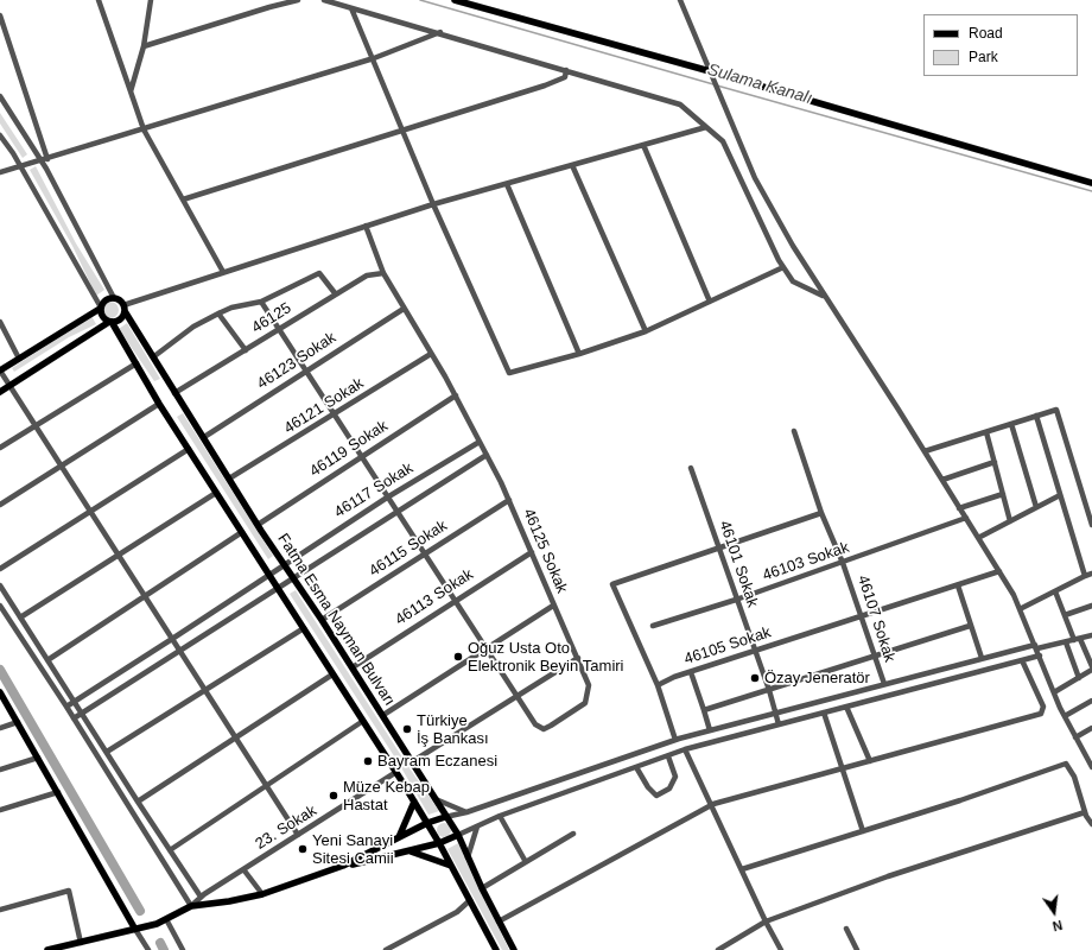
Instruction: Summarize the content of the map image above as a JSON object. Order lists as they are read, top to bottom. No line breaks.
{"streets":{"main road":["Fatma Esma Nayman Bulvarı"],"street":["46125","46123 Sokak","46121 Sokak","46119 Sokak","46117 Sokak","46115 Sokak","46125 Sokak","46103 Sokak","46101 Sokak","46113 Sokak","46107 Sokak","46105 Sokak","23. Sokak"]},"crossings":[["46125","Fatma Esma Nayman Bulvarı"],["46123 Sokak","Fatma Esma Nayman Bulvarı"],["46121 Sokak","Fatma Esma Nayman Bulvarı"],["46119 Sokak","Fatma Esma Nayman Bulvarı"],["46117 Sokak","46125 Sokak"],["46117 Sokak","Fatma Esma Nayman Bulvarı"],["46115 Sokak","46125 Sokak"],["46115 Sokak","Fatma Esma Nayman Bulvarı"],["46125 Sokak","46113 Sokak"],["46103 Sokak","46101 Sokak"],["46103 Sokak","46107 Sokak"],["46101 Sokak","46105 Sokak"],["46113 Sokak","Fatma Esma Nayman Bulvarı"],["46107 Sokak","46105 Sokak"],["Fatma Esma Nayman Bulvarı","23. Sokak"]],"water":["Sulama Kanalı"],"places":["Oğuz Usta Oto Elektronik Beyin Tamiri","Özay Jeneratör","Türkiye İş Bankası","Bayram Eczanesi","Müze Kebap Hastat","Yeni Sanayi Sitesi Camii"],"legend":["Road","Park"],"north":"bottom"}
